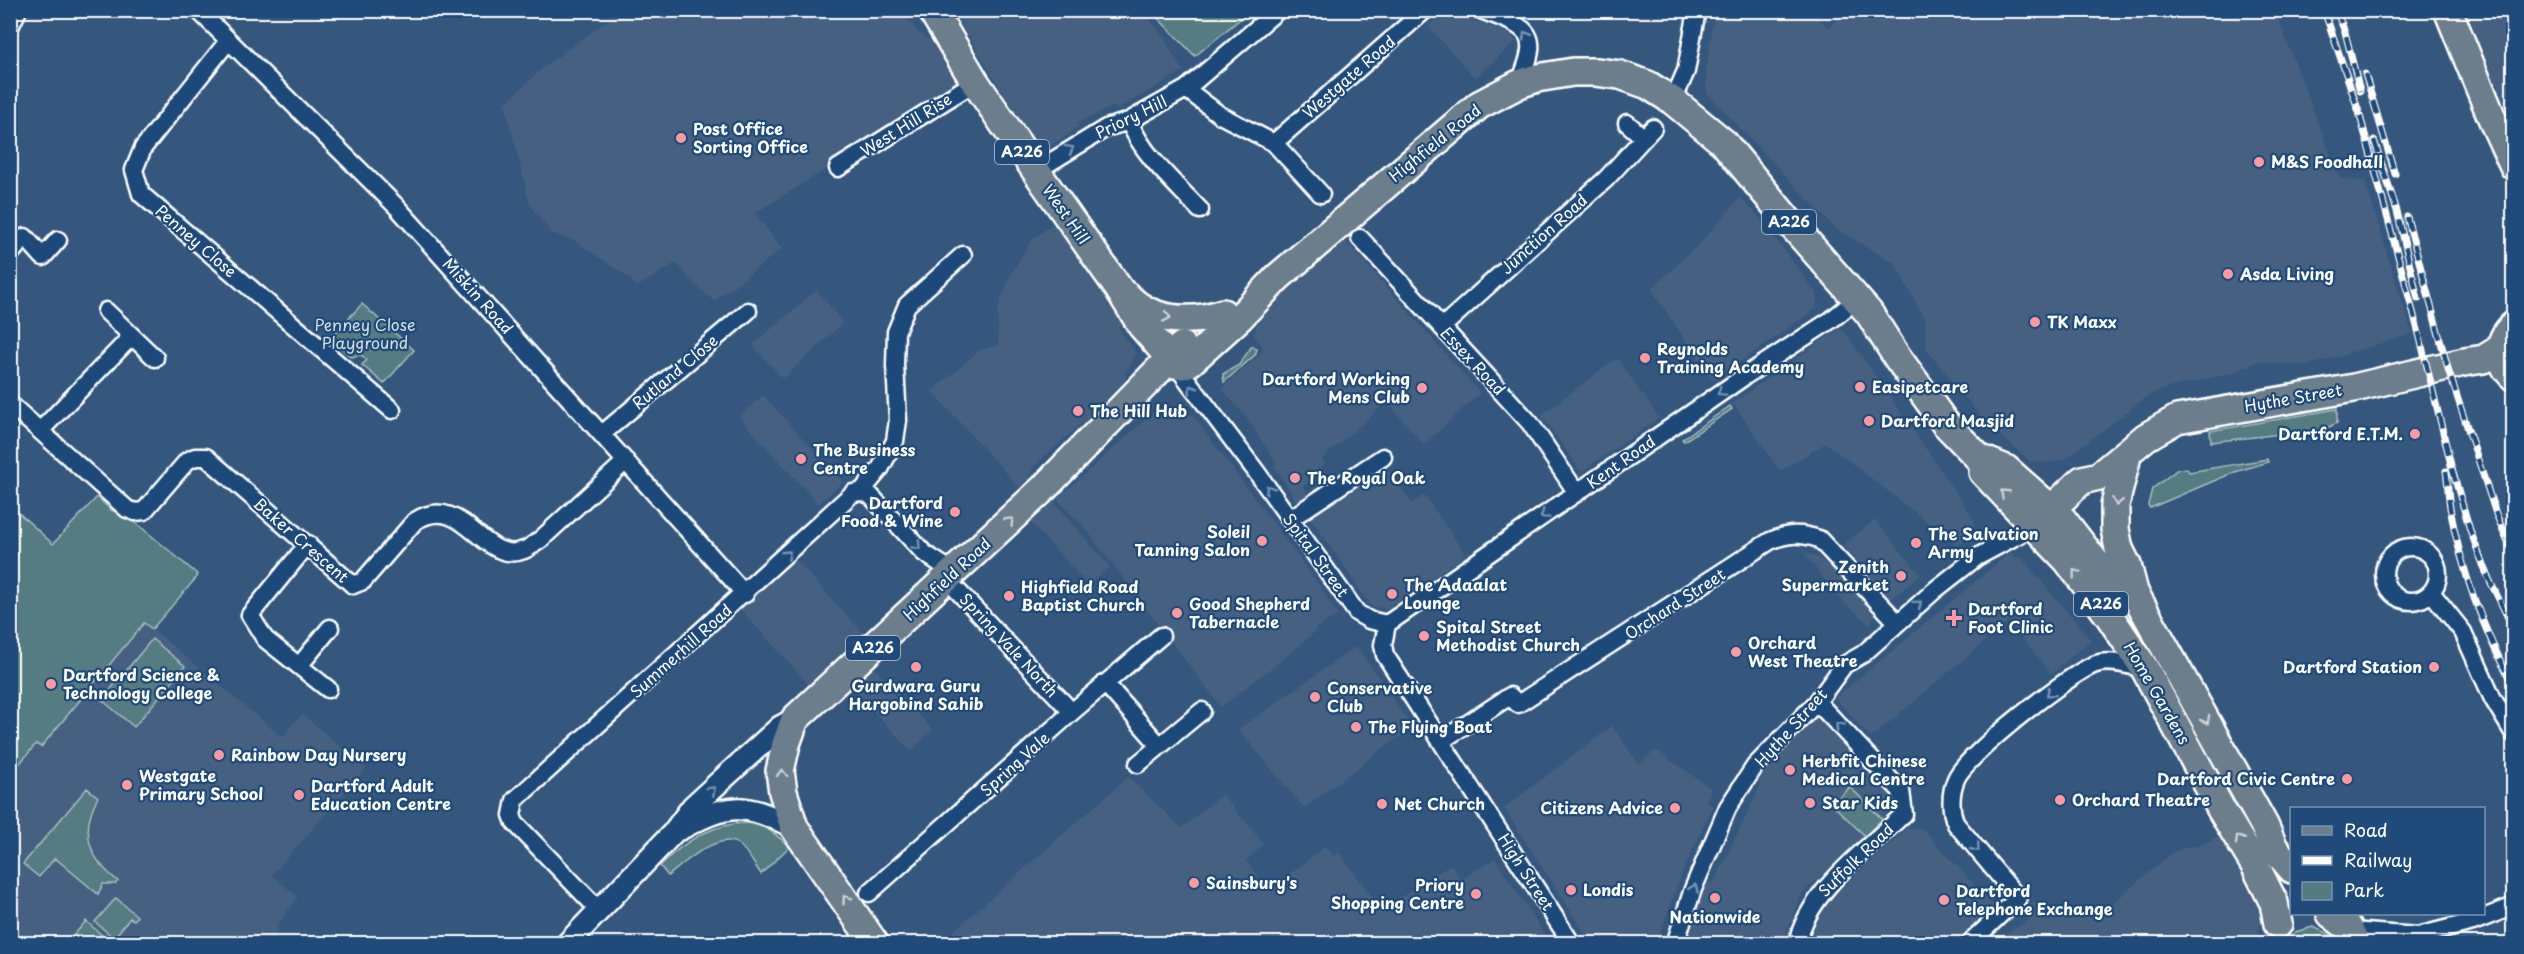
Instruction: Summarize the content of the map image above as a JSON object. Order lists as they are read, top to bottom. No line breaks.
{"streets":{"main road":["Highfield Road","A226","West Hill","Hythe Street","Home Gardens"],"street":["Westgate Road","Priory Hill","West Hill Rise","Junction Road","Penney Close","Miskin Road","Essex Road","Rutland Close","Kent Road","Baker Crescent","Spital Street","Orchard Street","Spring Vale North","Summerhill Road","Spring Vale","Suffolk Road","High Street"]},"crossings":[["Priory Hill","West Hill"],["West Hill Rise","West Hill"],["Highfield Road","A226"],["Highfield Road","West Hill"],["Highfield Road","Spital Street"],["Highfield Road","Spring Vale North"],["Highfield Road","Summerhill Road"],["A226","West Hill"],["A226","Hythe Street"],["A226","Kent Road"],["A226","Spital Street"],["A226","Home Gardens"],["Junction Road","Essex Road"],["Penney Close","Miskin Road"],["Miskin Road","Rutland Close"],["Miskin Road","Baker Crescent"],["Miskin Road","Summerhill Road"],["Essex Road","Kent Road"],["Hythe Street","Orchard Street"],["Hythe Street","Home Gardens"],["Hythe Street","Suffolk Road"],["Kent Road","Spital Street"],["Orchard Street","High Street"],["Spring Vale North","Spring Vale"]],"one_way":["Priory Hill","Hythe Street","Kent Road","Spital Street"],"parks":["Penney Close Playground"],"places":{"other":["Post Office Sorting Office","M&S Foodhall","Asda Living","TK Maxx","Reynolds Training Academy","Easipetcare","Dartford Working Mens Club","The Hill Hub","Dartford Masjid","Dartford E.T.M.","The Business Centre","The Royal Oak","Dartford Food & Wine","Soleil Tanning Salon","The Salvation Army","Zenith Supermarket","The Adaalat Lounge","Highfield Road Baptist Church","Good Shepherd Tabernacle","Spital Street Methodist Church","Orchard West Theatre","Gurdwara Guru Hargobind Sahib","Dartford Station","Dartford Science & Technology College","Conservative Club","The Flying Boat","Rainbow Day Nursery","Herbfit Chinese Medical Centre","Dartford Civic Centre","Westgate Primary School","Dartford Adult Education Centre","Orchard Theatre","Star Kids","Net Church","Citizens Advice","Sainsbury's","Londis","Priory Shopping Centre","Nationwide","Dartford Telephone Exchange"],"health":["Dartford Foot Clinic"]},"legend":["Road","Railway","Park"]}
